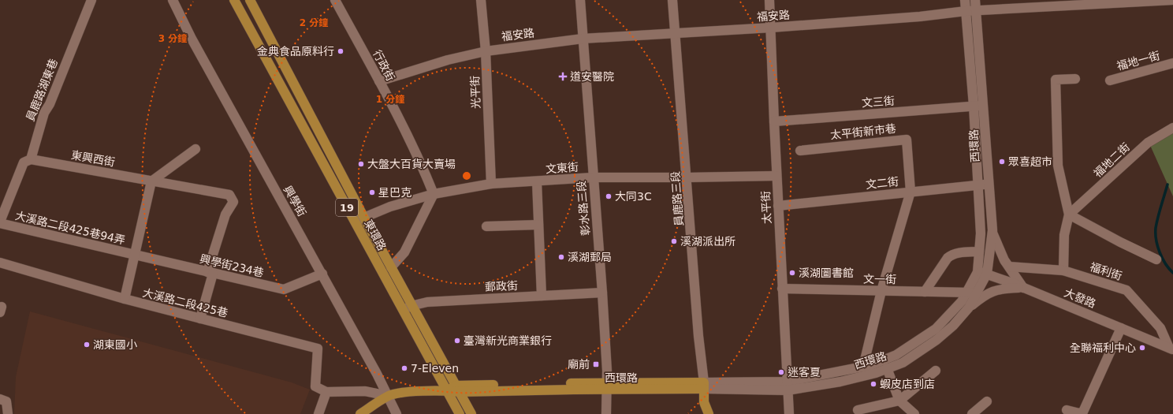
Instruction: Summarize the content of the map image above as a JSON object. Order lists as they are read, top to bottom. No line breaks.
{"streets":{"main road":["西環路","員鹿路三段","19","東環路"],"street":["福安路","福地一街","行政街","員鹿路湖東巷","光平街","文三街","太平街新市巷","東興西街","福地二街","文東街","文二街","興學街","太平街","彰水路三段","大溪路二段425巷94弄","興學街234巷","福利街","文一街","郵政街","大發路","大溪路二段425巷"]},"crossings":[["福安路","行政街"],["福安路","光平街"],["福安路","西環路"],["福安路","員鹿路三段"],["福安路","太平街"],["福安路","彰水路三段"],["行政街","文東街"],["員鹿路湖東巷","東興西街"],["員鹿路湖東巷","大溪路二段425巷94弄"],["光平街","文東街"],["文三街","西環路"],["文三街","太平街"],["太平街新市巷","西環路"],["太平街新市巷","文二街"],["太平街新市巷","文一街"],["西環路","文二街"],["西環路","員鹿路三段"],["西環路","興學街"],["西環路","太平街"],["西環路","彰水路三段"],["西環路","東環路"],["西環路","文一街"],["西環路","大發路"],["東興西街","興學街234巷"],["文東街","員鹿路三段"],["文東街","太平街"],["文東街","彰水路三段"],["文東街","東環路"],["文二街","太平街"],["興學街","興學街234巷"],["太平街","文一街"],["彰水路三段","郵政街"],["大溪路二段425巷94弄","興學街234巷"],["東環路","郵政街"],["福利街","大發路"]],"places":{"other":["金典食品原料行","眾喜超市","大盤大百貨大賣場","星巴克","大同3C","溪湖派出所","溪湖郵局","溪湖圖書館","臺灣新光商業銀行","湖東國小","全聯福利中心","7-Eleven","迷客夏","蝦皮店到店"],"health":["道安醫院"],"transit":["廟前"]},"rings":["2 分鐘","3 分鐘","1 分鐘"]}
